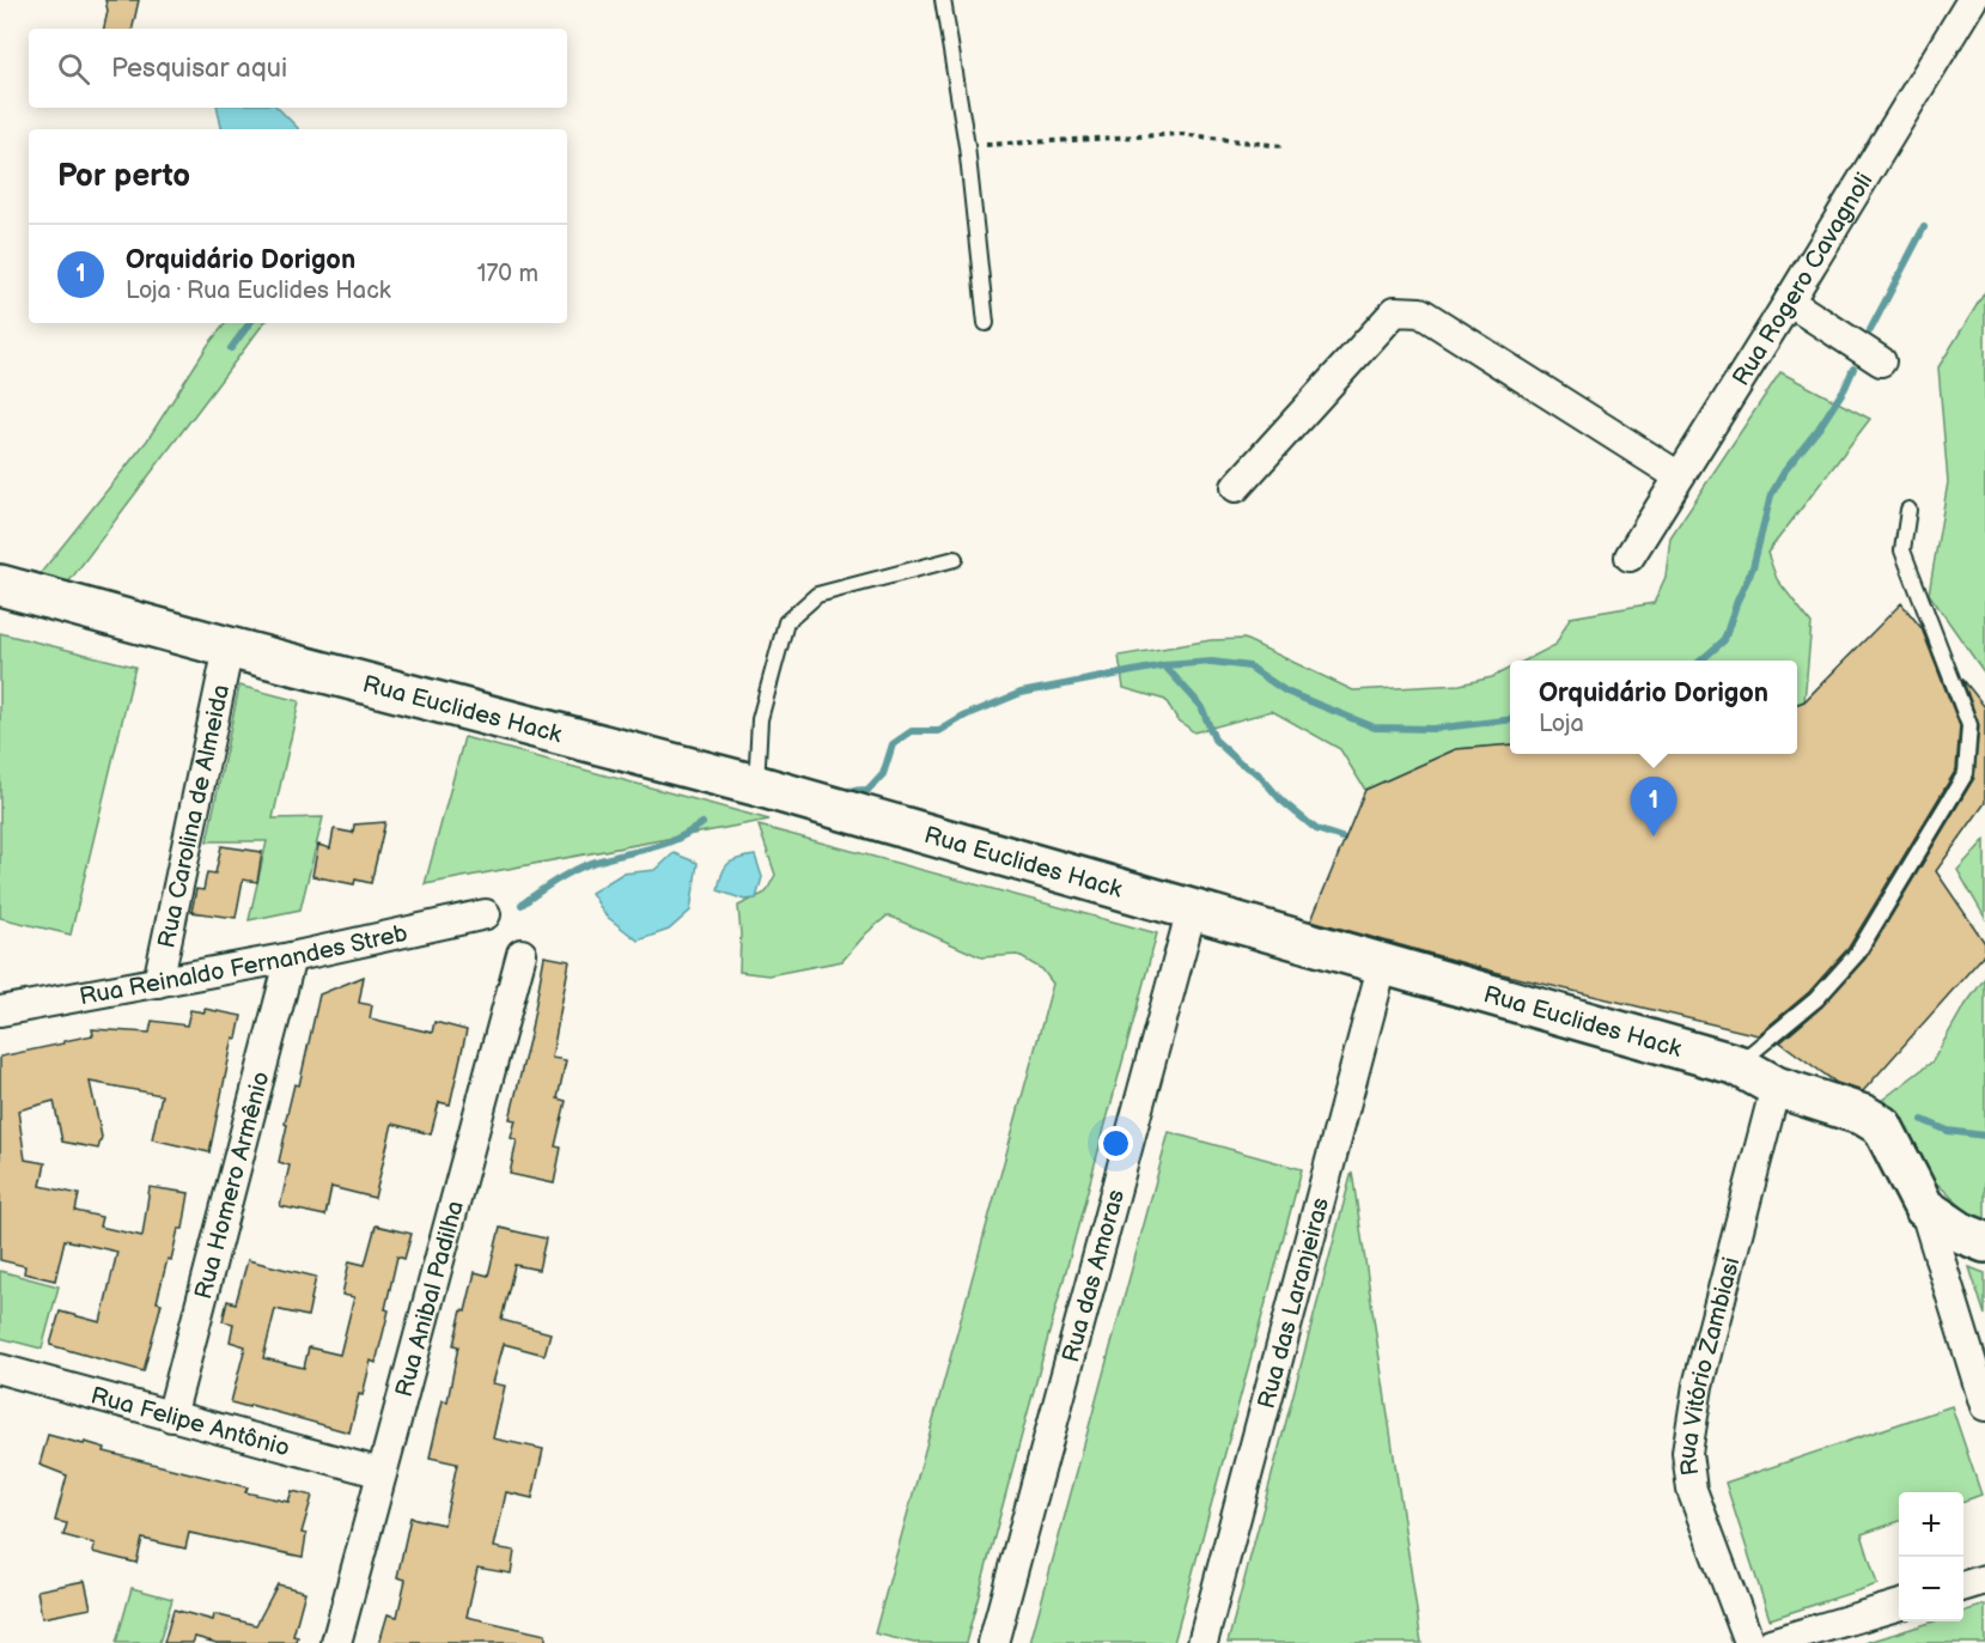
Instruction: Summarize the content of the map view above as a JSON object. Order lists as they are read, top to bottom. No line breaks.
{"streets":{"street":["Rua Rogero Cavagnoli","Rua Euclides Hack","Rua Carolina de Almeida","Rua Reinaldo Fernandes Streb","Rua Homero Armênio","Rua das Amoras","Rua Anibal Padilha","Rua das Laranjeiras","Rua Vitório Zambiasi","Rua Felipe Antônio"]},"crossings":[["Rua Euclides Hack","Rua Carolina de Almeida"],["Rua Euclides Hack","Rua das Amoras"],["Rua Euclides Hack","Rua das Laranjeiras"],["Rua Euclides Hack","Rua Vitório Zambiasi"],["Rua Carolina de Almeida","Rua Reinaldo Fernandes Streb"],["Rua Reinaldo Fernandes Streb","Rua Homero Armênio"],["Rua Homero Armênio","Rua Felipe Antônio"],["Rua Anibal Padilha","Rua Felipe Antônio"]],"page":{"search":"Pesquisar aqui","heading":"Por perto","list":[{"mark":"1","name":"Orquidário Dorigon","note":"Loja · Rua Euclides Hack","value":"170 m"}],"popup":["Orquidário Dorigon","Loja"],"pins":"1","map_buttons":["+","−"]}}
